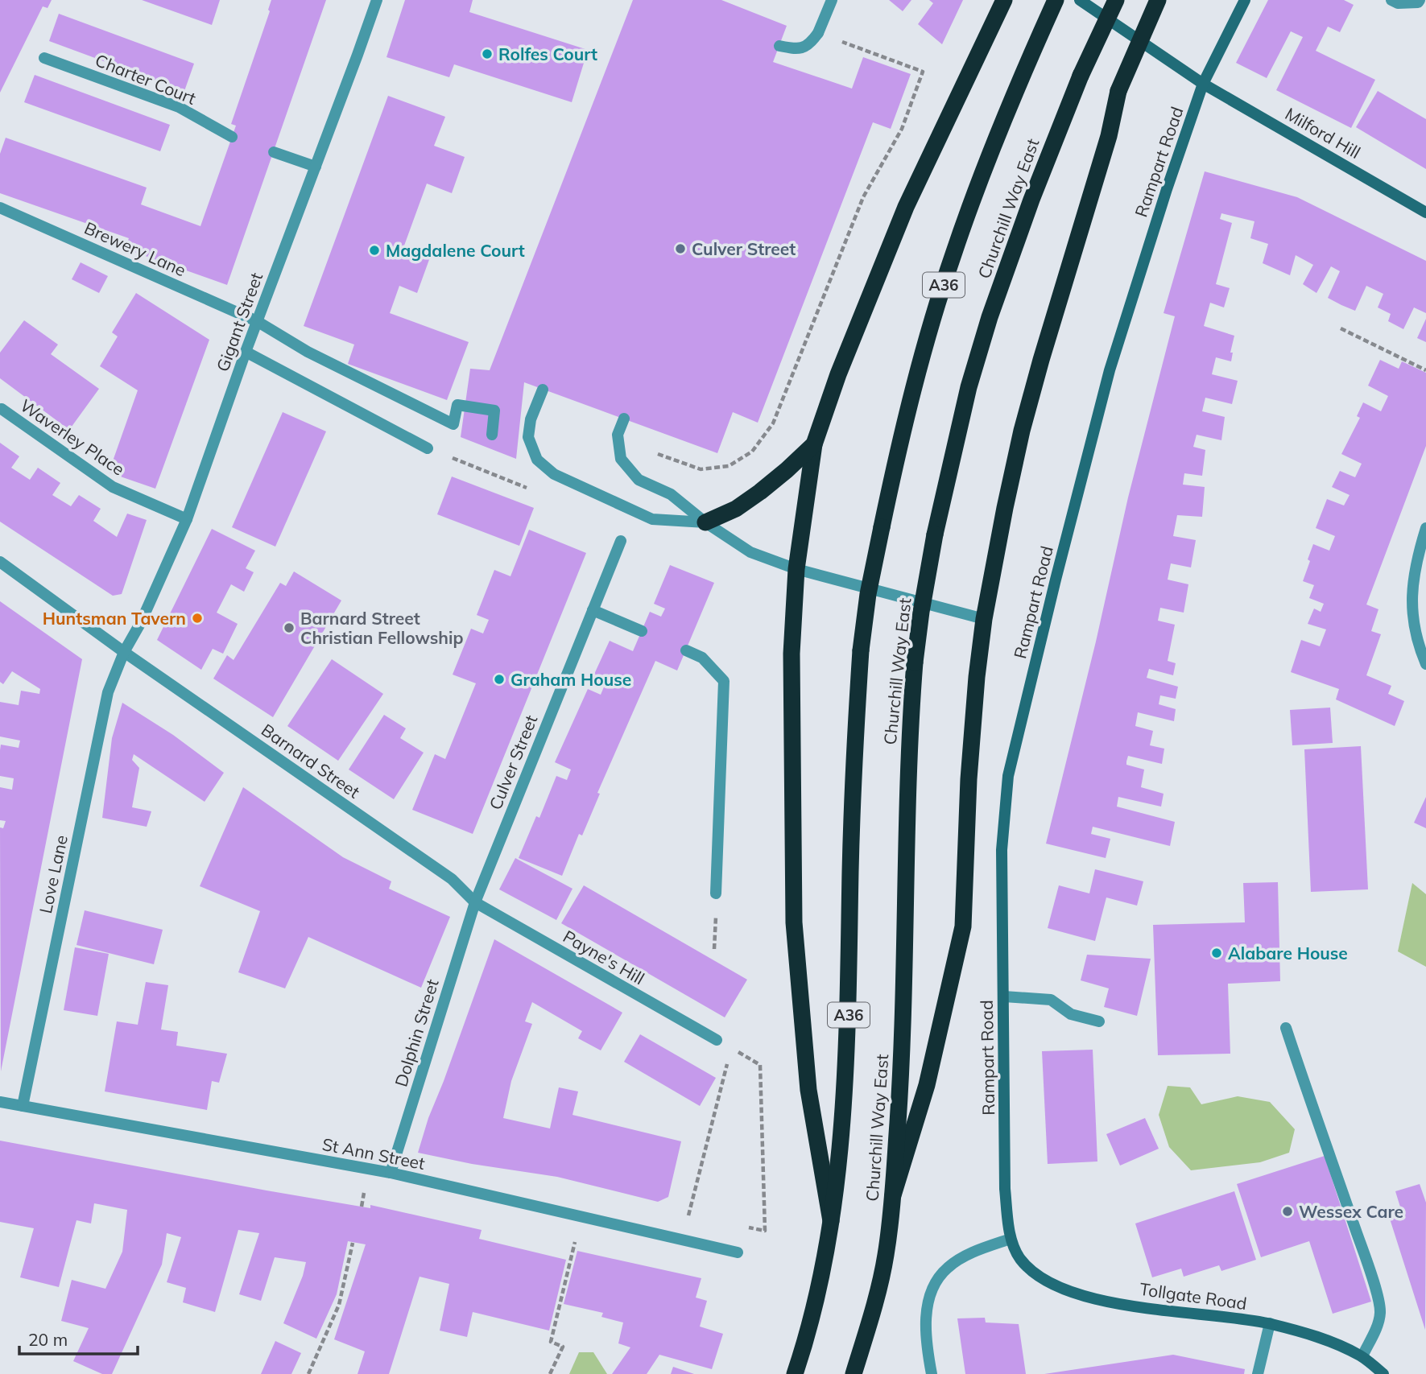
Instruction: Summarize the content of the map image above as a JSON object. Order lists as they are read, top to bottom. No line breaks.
{"streets":{"highway":["Churchill Way East","A36"],"street":["Charter Court","Milford Hill","Rampart Road","Brewery Lane","Gigant Street","Waverley Place","Barnard Street","Culver Street","Love Lane","Payne's Hill","Dolphin Street","St Ann Street","Tollgate Road"]},"crossings":[["Milford Hill","Rampart Road"],["Rampart Road","Tollgate Road"],["Brewery Lane","Gigant Street"],["Gigant Street","Waverley Place"],["Gigant Street","Barnard Street"],["Gigant Street","Love Lane"],["Barnard Street","Culver Street"],["Barnard Street","Love Lane"],["Barnard Street","Payne's Hill"],["Barnard Street","Dolphin Street"],["Culver Street","Payne's Hill"],["Culver Street","Dolphin Street"],["Love Lane","St Ann Street"],["Payne's Hill","Dolphin Street"],["Dolphin Street","St Ann Street"]],"places":["Rolfes Court","Culver Street","Magdalene Court","Huntsman Tavern","Barnard Street Christian Fellowship","Graham House","Alabare House","Wessex Care"],"scale_bar":"20 m"}
